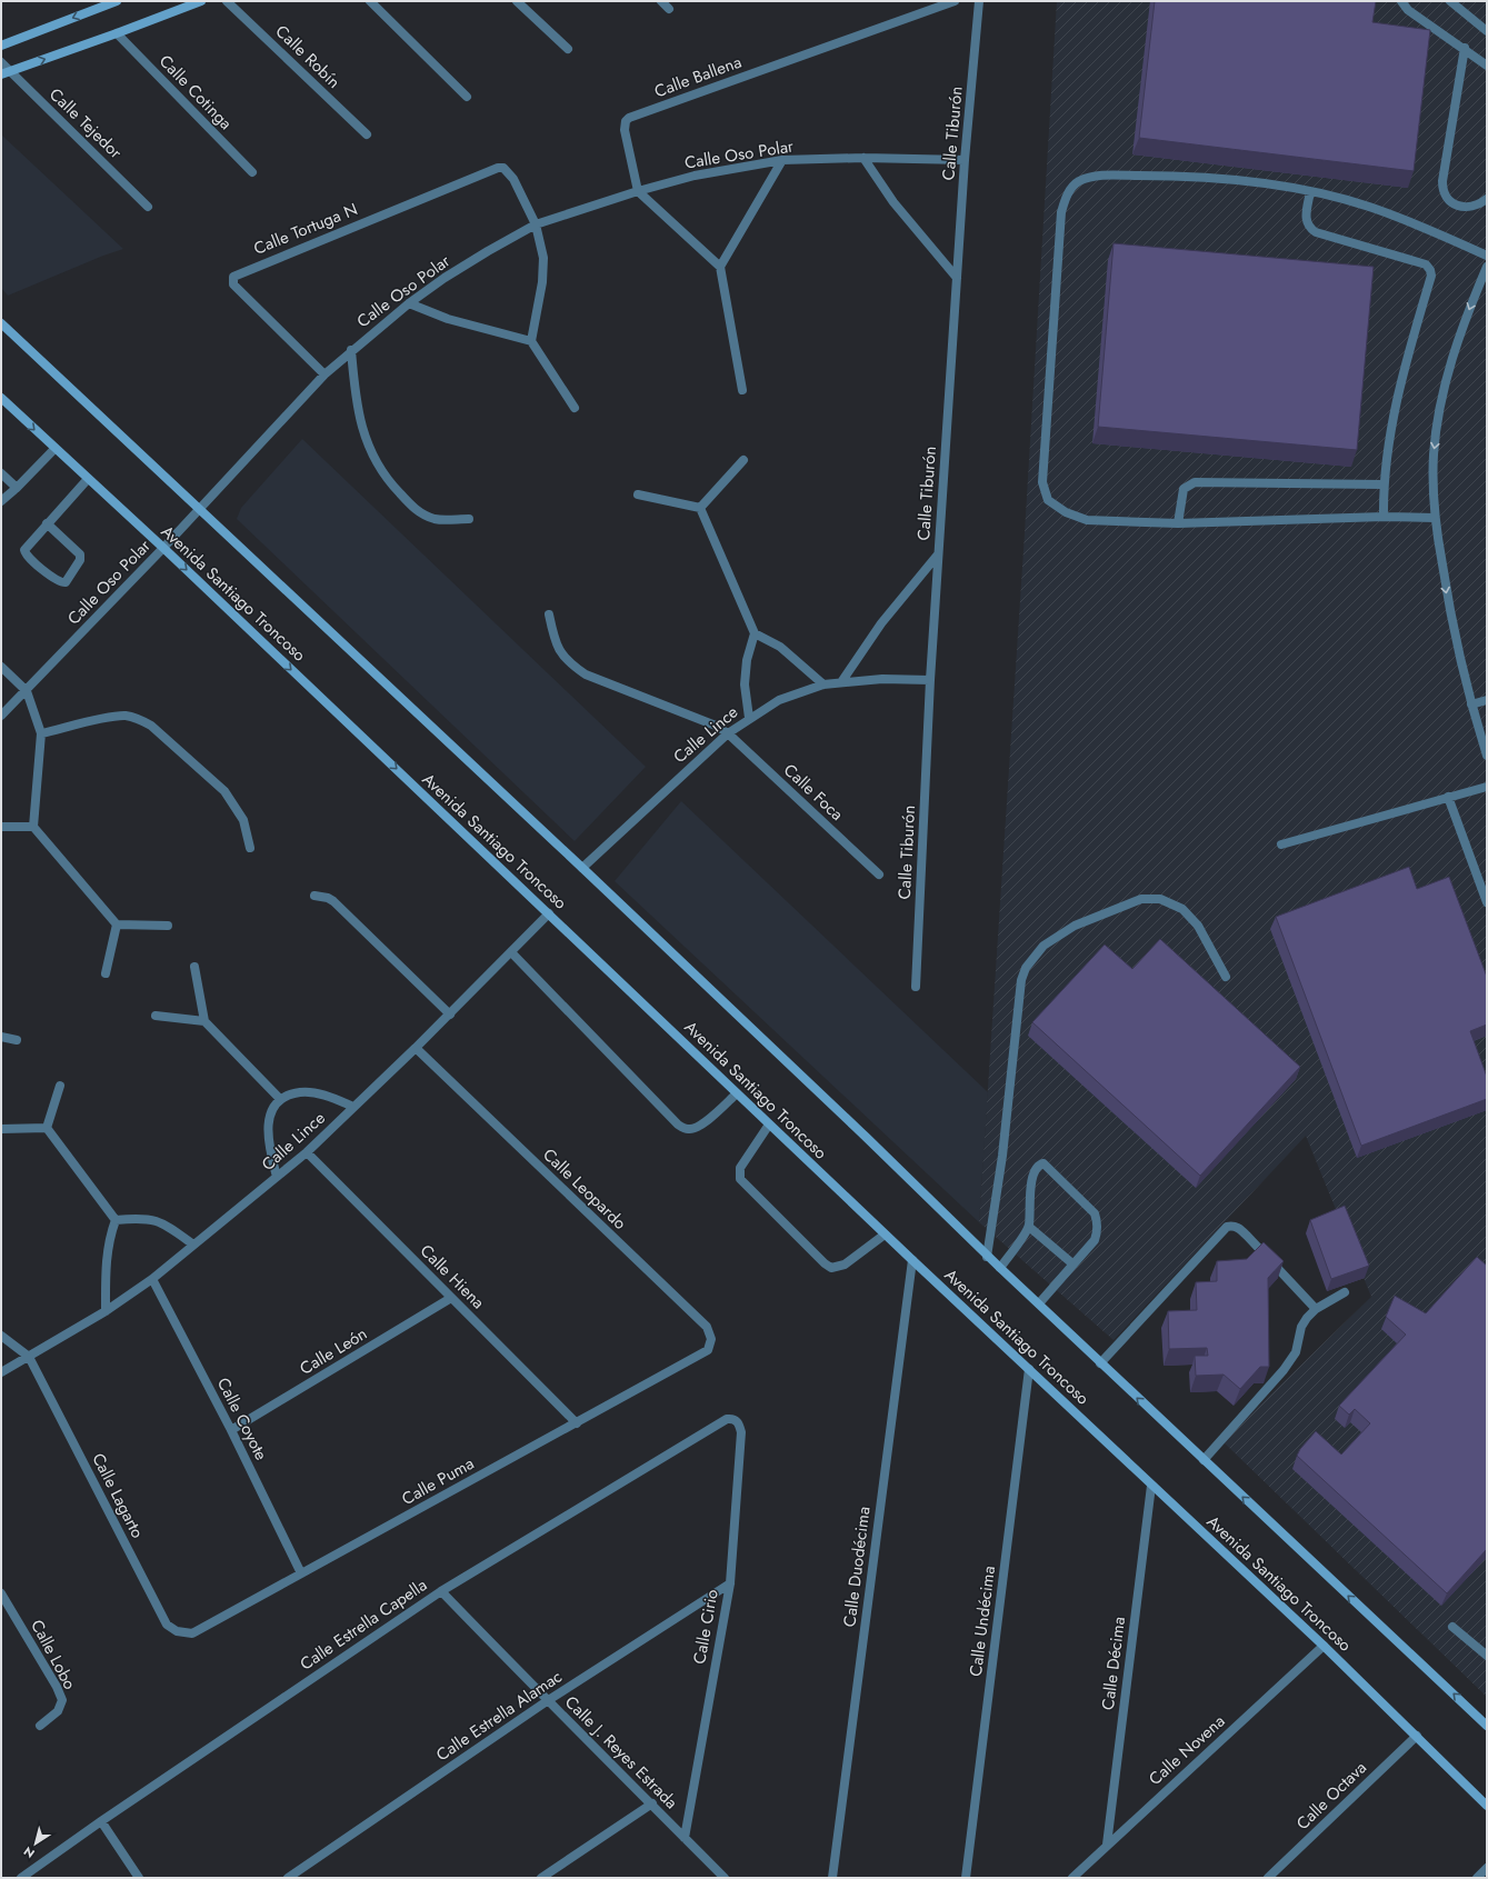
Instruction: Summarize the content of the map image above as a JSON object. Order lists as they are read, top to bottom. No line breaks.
{"streets":{"main road":["Avenida Santiago Troncoso"],"street":["Calle Robín","Calle Ballena","Calle Cotinga","Calle Tejedor","Calle Tiburón","Calle Oso Polar","Calle Tortuga N","Calle Lince","Calle Foca","Calle Leopardo","Calle Hiena","Calle León","Calle Coyote","Calle Puma","Calle Lagarto","Calle Duodécima","Calle Undécima","Calle Estrella Capella","Calle Cirio","Calle Lobo","Calle Décima","Calle Estrella Alamac","Calle Novena","Calle J. Reyes Estrada","Calle Octava"]},"crossings":[["Calle Ballena","Calle Oso Polar"],["Calle Tiburón","Calle Oso Polar"],["Calle Tiburón","Calle Lince"],["Calle Oso Polar","Calle Tortuga N"],["Calle Oso Polar","Avenida Santiago Troncoso"],["Avenida Santiago Troncoso","Calle Lince"],["Avenida Santiago Troncoso","Calle Duodécima"],["Avenida Santiago Troncoso","Calle Undécima"],["Avenida Santiago Troncoso","Calle Décima"],["Avenida Santiago Troncoso","Calle Novena"],["Avenida Santiago Troncoso","Calle Octava"],["Calle Lince","Calle Foca"],["Calle Lince","Calle Leopardo"],["Calle Lince","Calle Hiena"],["Calle Lince","Calle Coyote"],["Calle Lince","Calle Lagarto"],["Calle Leopardo","Calle Puma"],["Calle Hiena","Calle León"],["Calle Hiena","Calle Puma"],["Calle León","Calle Coyote"],["Calle Coyote","Calle Puma"],["Calle Puma","Calle Lagarto"],["Calle Estrella Capella","Calle Cirio"],["Calle Estrella Capella","Calle J. Reyes Estrada"],["Calle Cirio","Calle Estrella Alamac"],["Calle Cirio","Calle J. Reyes Estrada"],["Calle Décima","Calle Novena"],["Calle Estrella Alamac","Calle J. Reyes Estrada"]],"north":"bottom left"}
